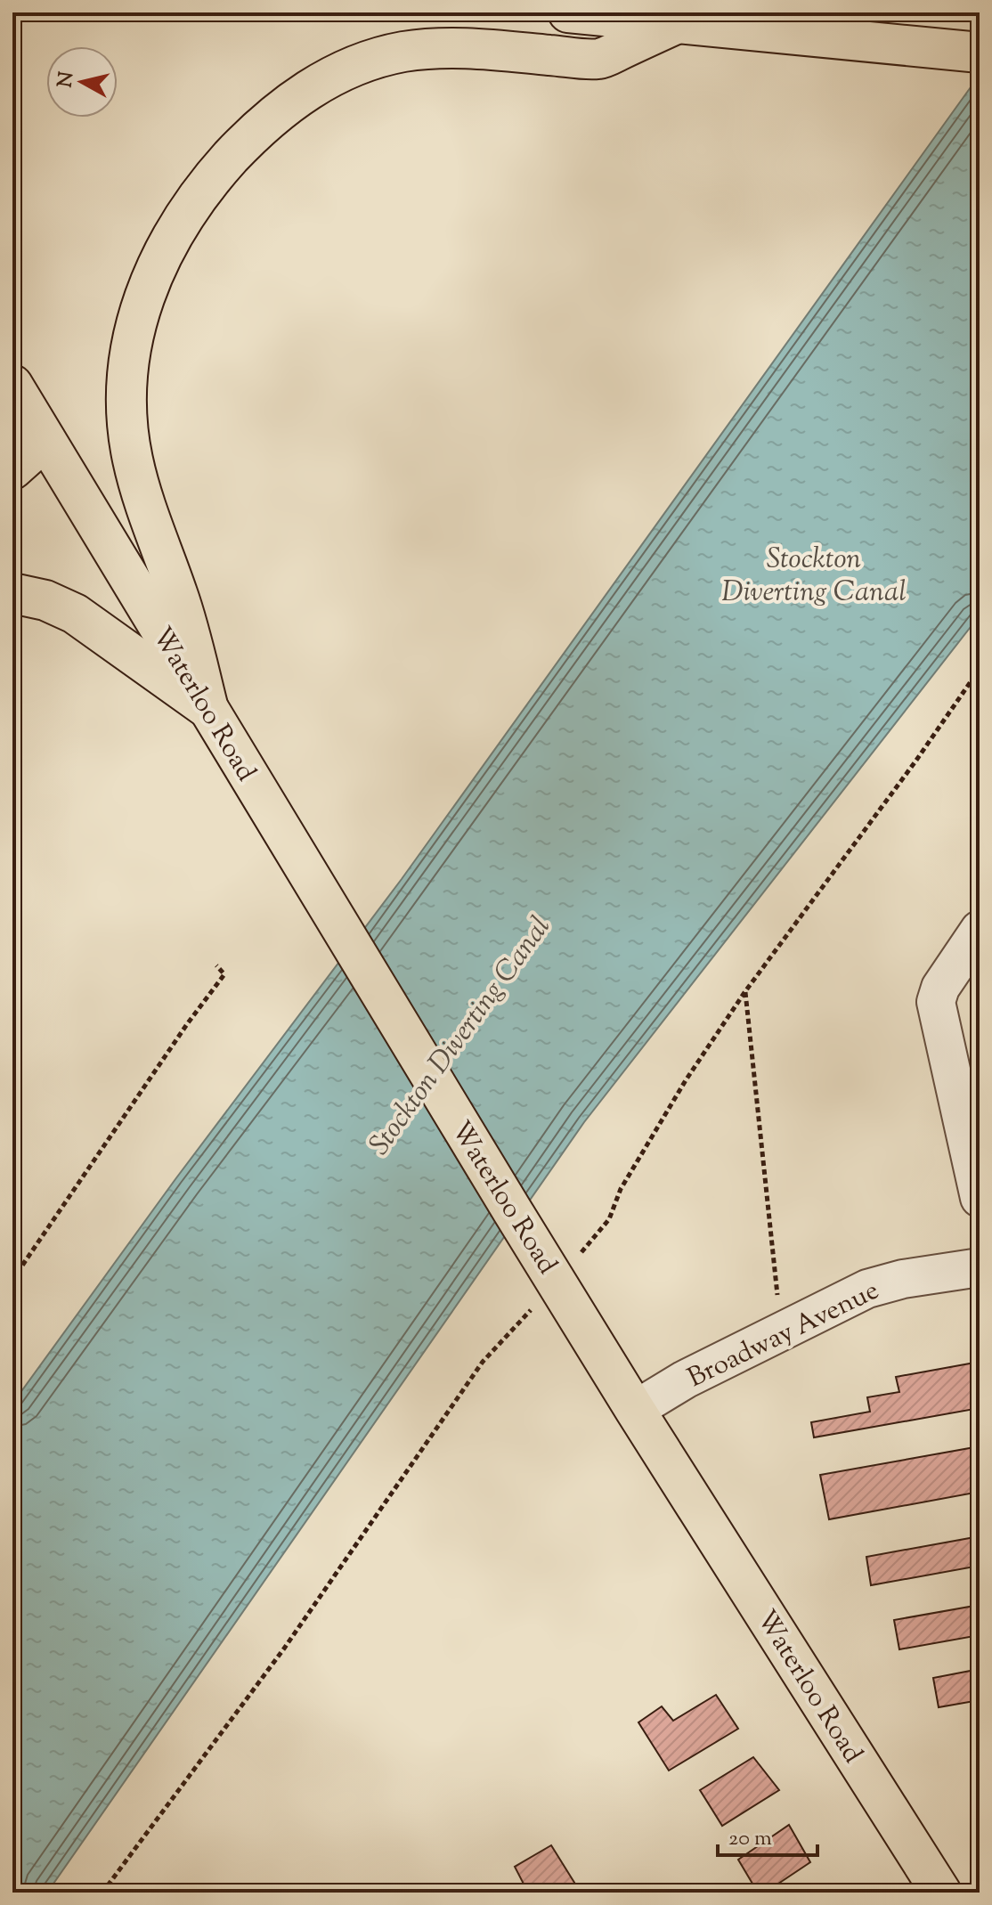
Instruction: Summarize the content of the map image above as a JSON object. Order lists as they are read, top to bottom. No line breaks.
{"streets":{"main road":["Waterloo Road"],"street":["Broadway Avenue"]},"crossings":[["Waterloo Road","Broadway Avenue"]],"water":["Stockton Diverting Canal"],"scale_bar":"20 m","north":"left"}
